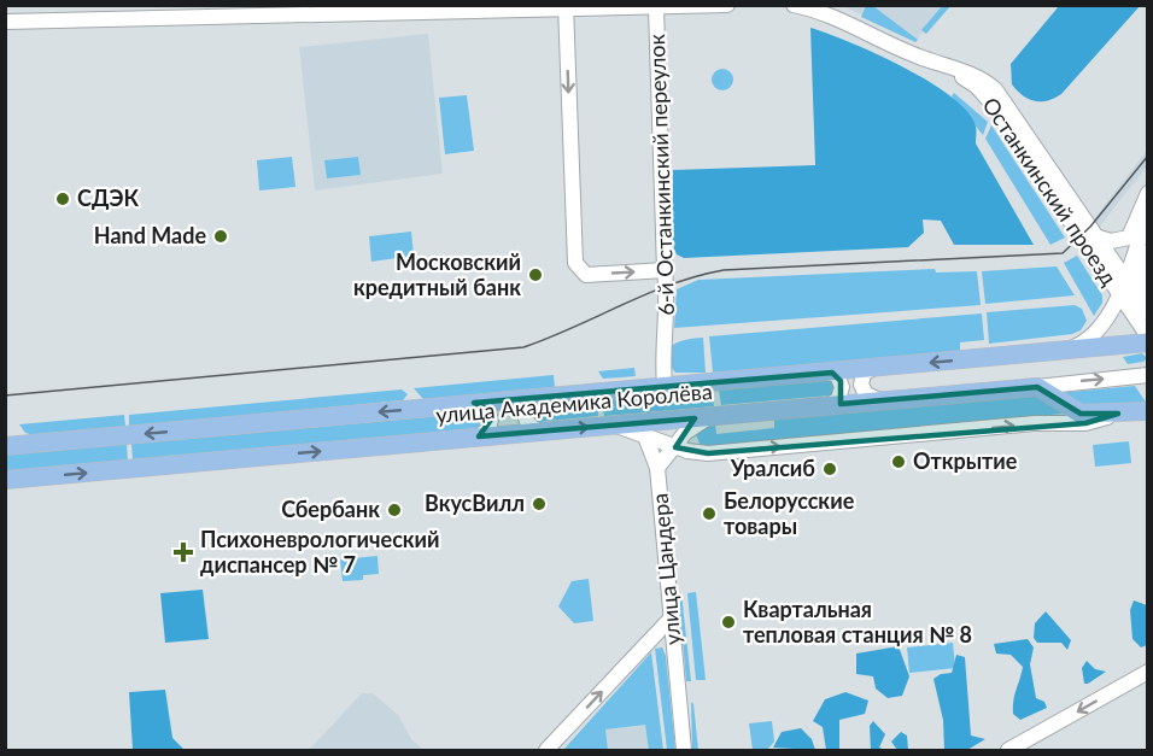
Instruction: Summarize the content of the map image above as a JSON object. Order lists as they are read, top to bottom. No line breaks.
{"streets":{"main road":["улица Академика Королёва"],"street":["6-й Останкинский переулок","Останкинский проезд","улица Цандера"]},"crossings":[["6-й Останкинский переулок","улица Академика Королёва"],["улица Академика Королёва","улица Цандера"]],"places":{"other":["СДЭК","Hand Made","Московский кредитный банк","Открытие","Уралсиб","ВкусВилл","Сбербанк","Белорусские товары","Квартальная тепловая станция № 8"],"health":["Психоневрологический диспансер № 7"]}}
